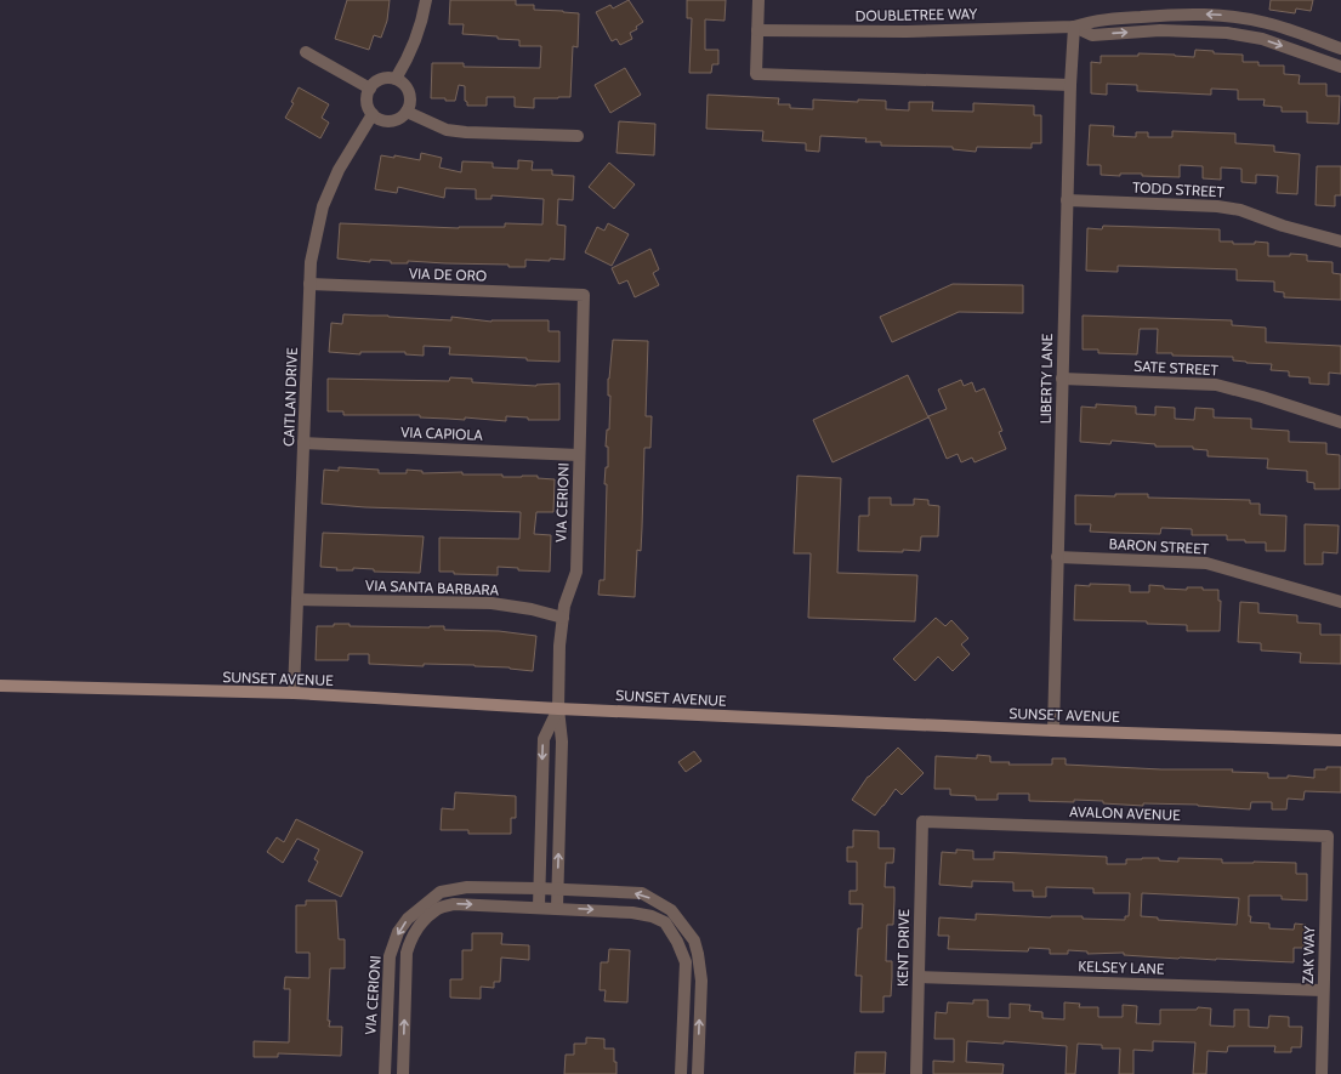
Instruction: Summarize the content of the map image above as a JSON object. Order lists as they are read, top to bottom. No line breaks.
{"streets":{"main road":["SUNSET AVENUE"],"street":["DOUBLETREE WAY","TODD STREET","VIA DE ORO","SATE STREET","LIBERTY LANE","CAITLAN DRIVE","VIA CAPIOLA","VIA CERIONI","BARON STREET","VIA SANTA BARBARA","AVALON AVENUE","KENT DRIVE","ZAK WAY","KELSEY LANE"]},"crossings":[["DOUBLETREE WAY","LIBERTY LANE"],["TODD STREET","LIBERTY LANE"],["VIA DE ORO","CAITLAN DRIVE"],["VIA DE ORO","VIA CERIONI"],["SATE STREET","LIBERTY LANE"],["LIBERTY LANE","BARON STREET"],["LIBERTY LANE","SUNSET AVENUE"],["CAITLAN DRIVE","VIA CAPIOLA"],["CAITLAN DRIVE","VIA SANTA BARBARA"],["CAITLAN DRIVE","SUNSET AVENUE"],["VIA CAPIOLA","VIA CERIONI"],["VIA CERIONI","VIA SANTA BARBARA"],["VIA CERIONI","SUNSET AVENUE"],["AVALON AVENUE","KENT DRIVE"],["AVALON AVENUE","ZAK WAY"],["KENT DRIVE","KELSEY LANE"],["ZAK WAY","KELSEY LANE"]]}
